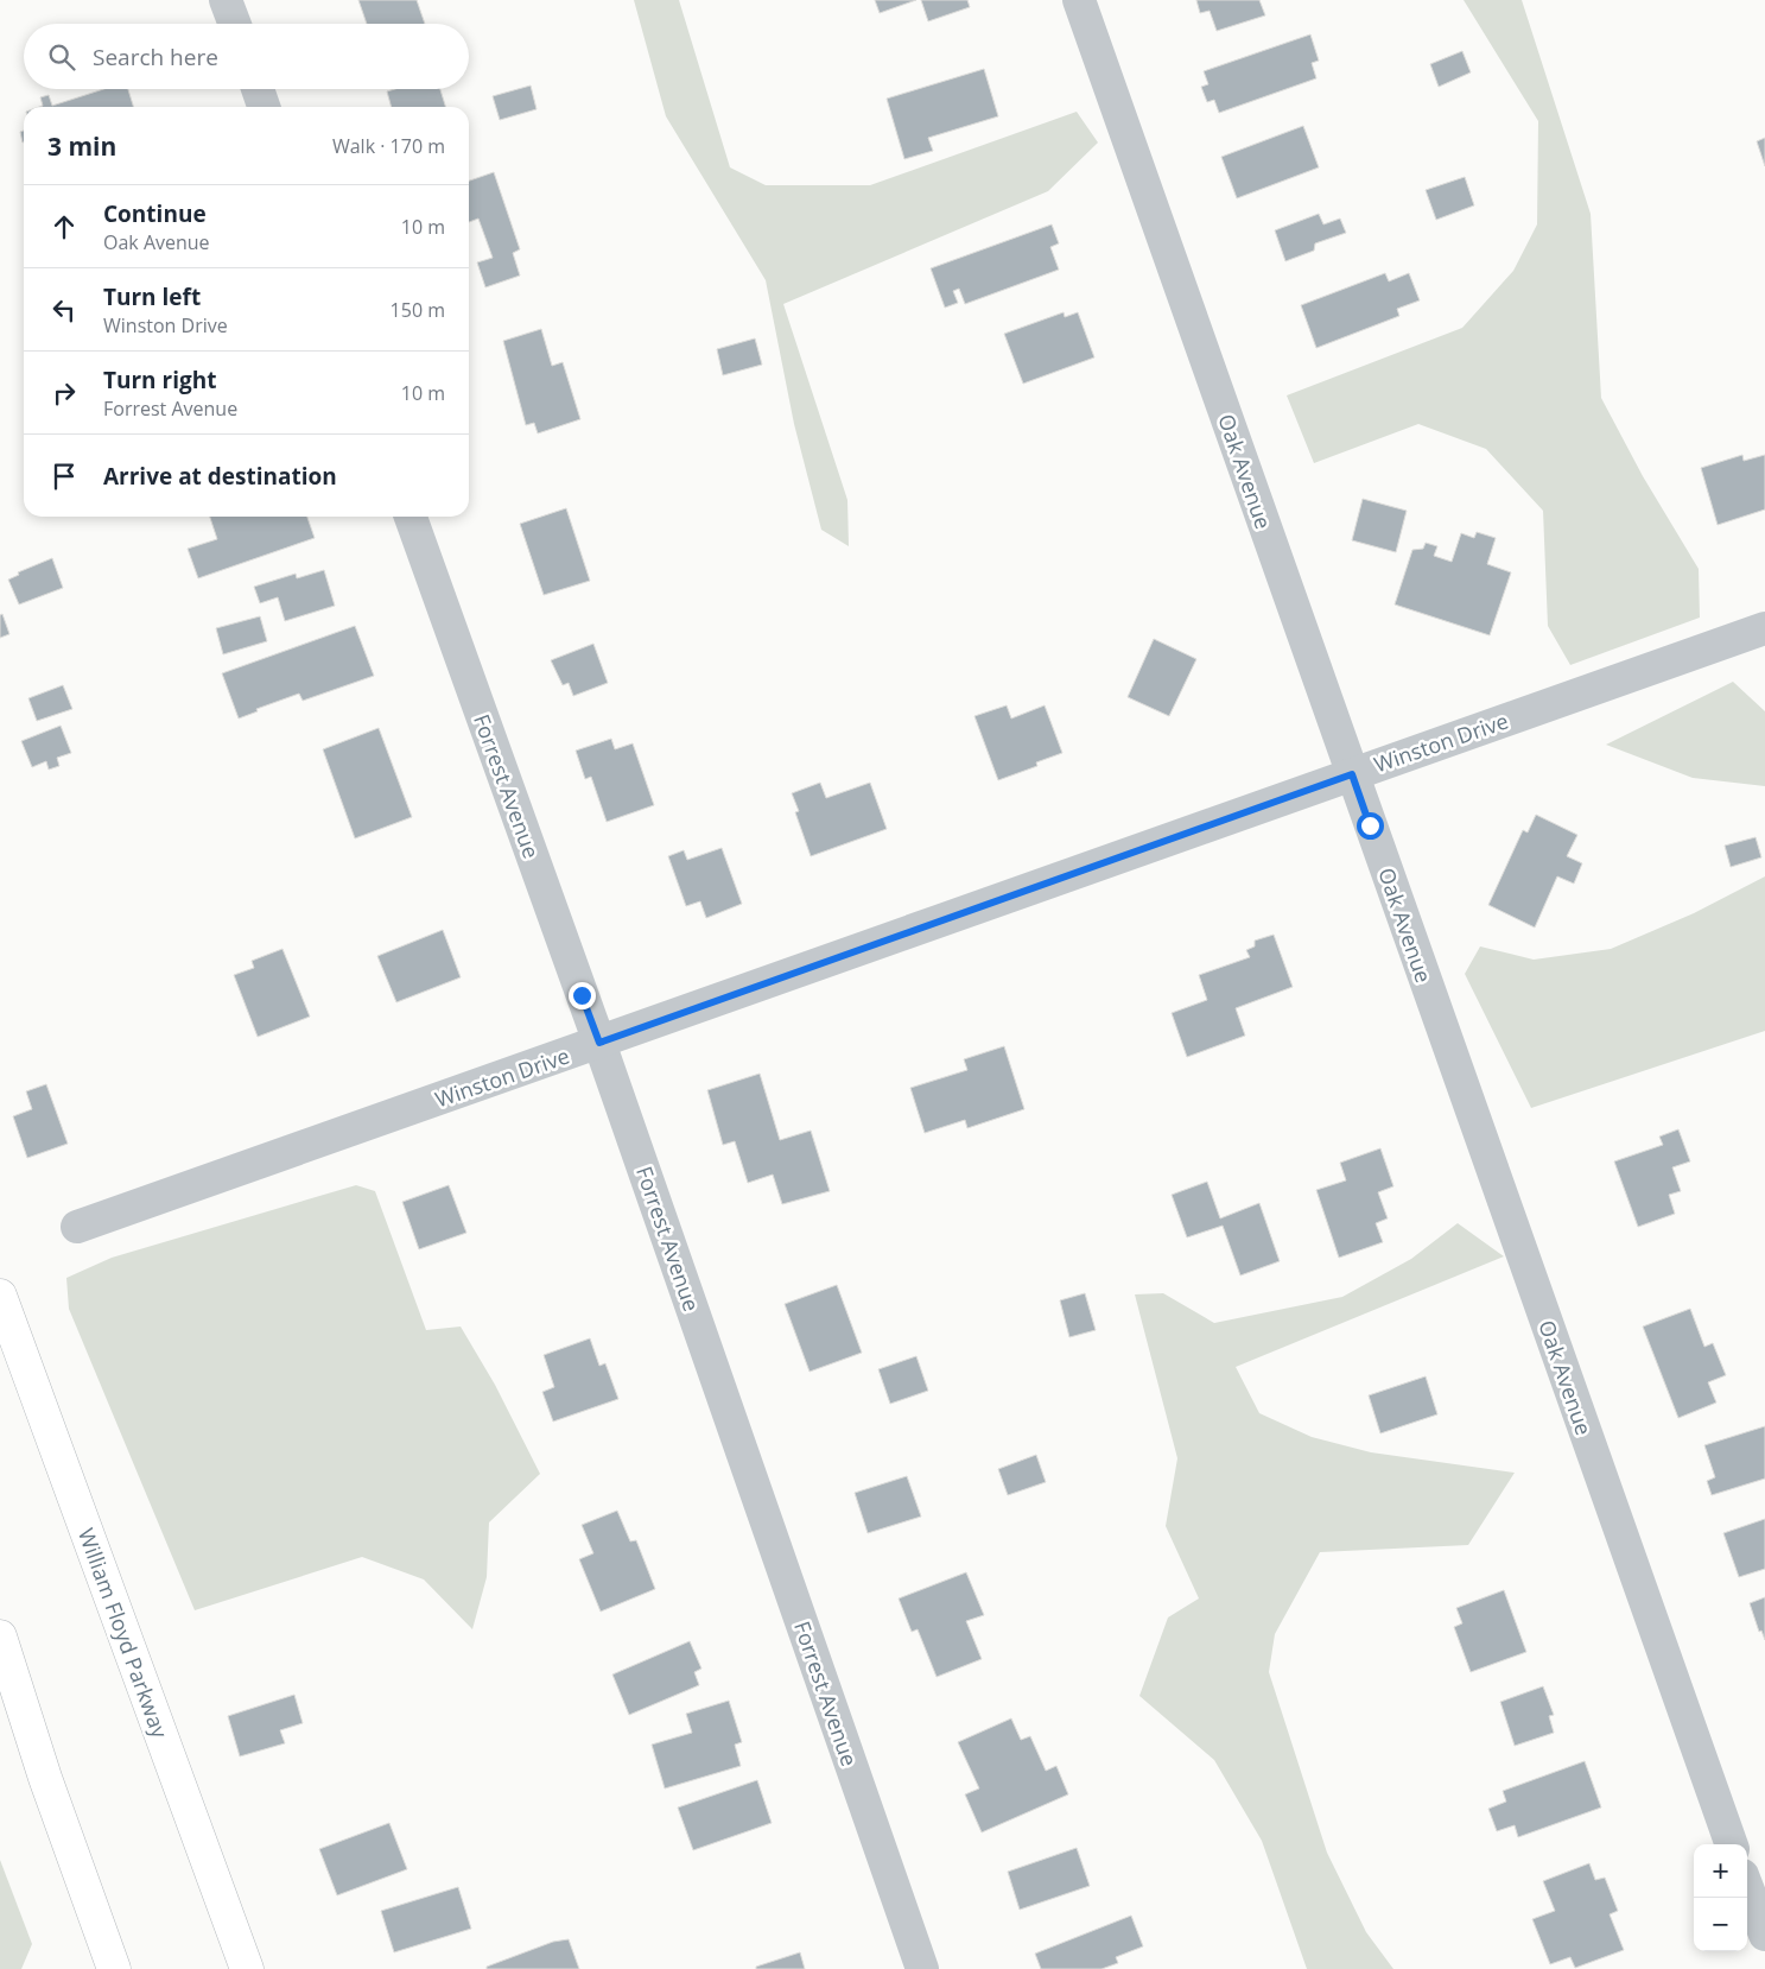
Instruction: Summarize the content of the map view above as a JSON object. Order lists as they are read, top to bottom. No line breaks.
{"streets":{"highway":["William Floyd Parkway"],"street":["Oak Avenue","Winston Drive","Forrest Avenue"]},"crossings":[["Oak Avenue","Winston Drive"],["Winston Drive","Forrest Avenue"]],"page":{"search":"Search here","heading":["3 min","Walk · 170 m"],"list":[["Continue","Oak Avenue","10 m"],["Turn left","Winston Drive","150 m"],["Turn right","Forrest Avenue","10 m"],"Arrive at destination"],"map_buttons":["+","−"]}}
